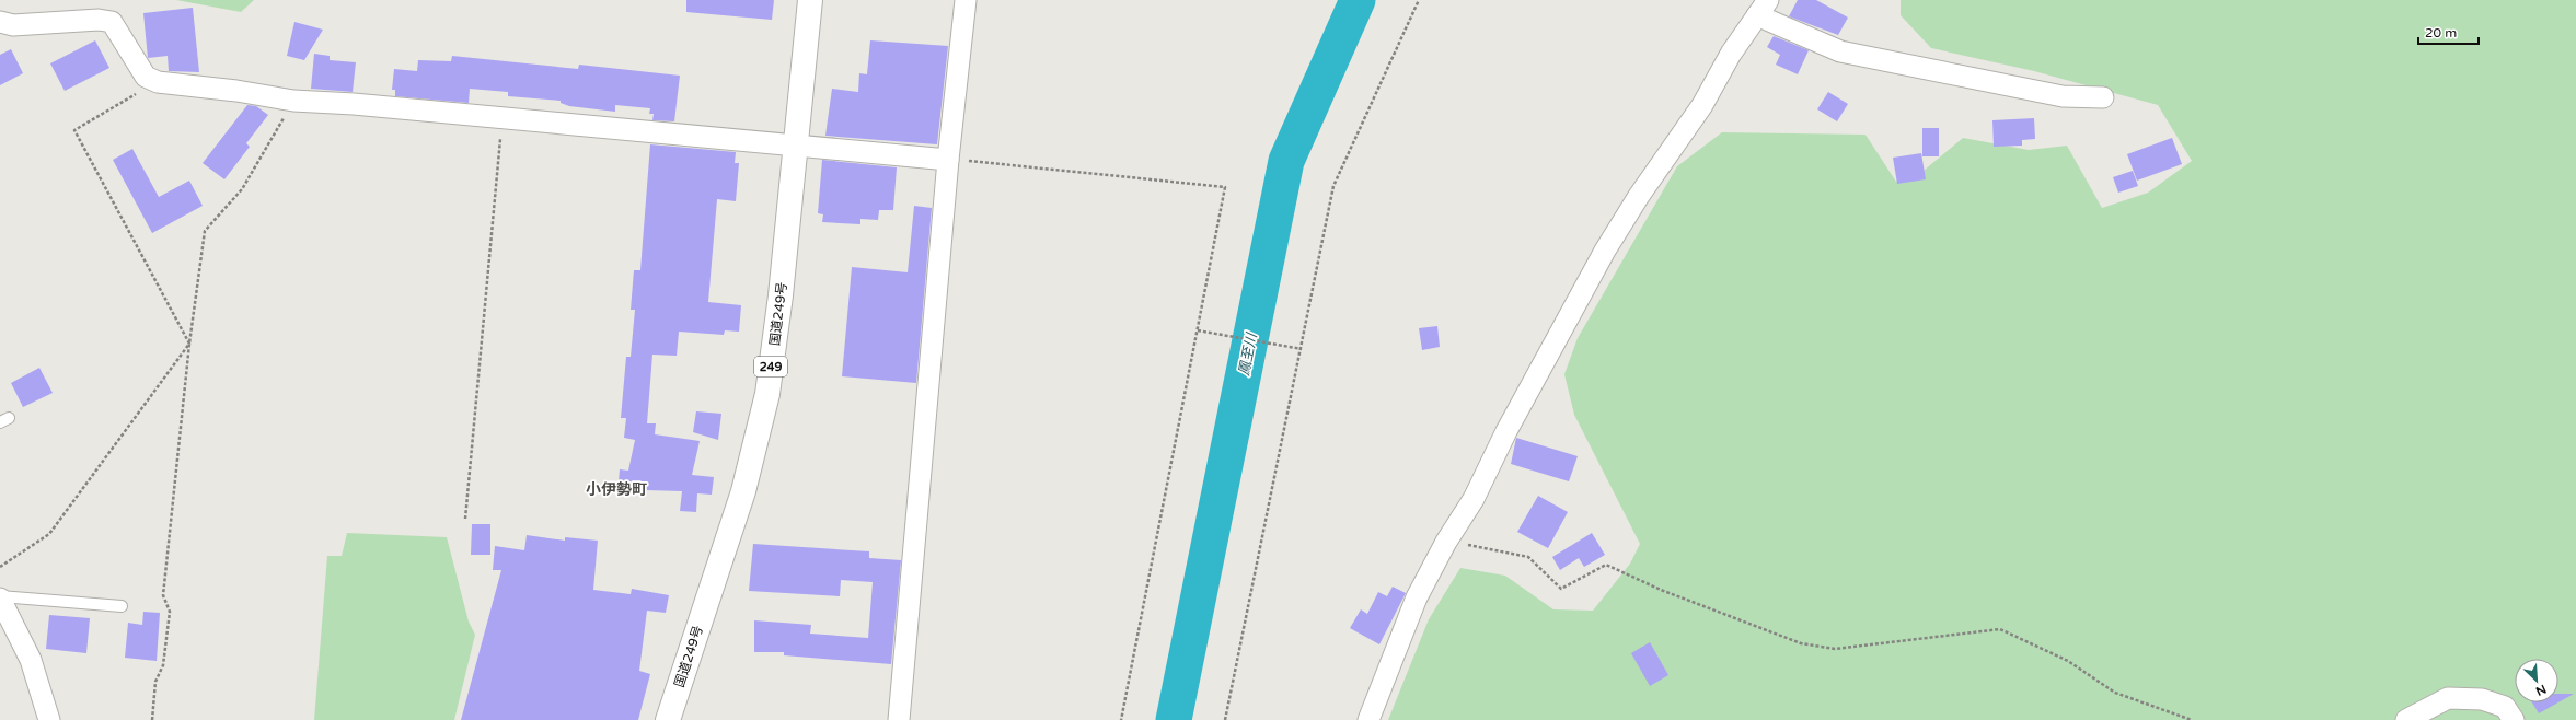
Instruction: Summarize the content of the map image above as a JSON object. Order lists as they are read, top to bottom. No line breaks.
{"streets":{"highway":["国道249号","249"]},"districts":["小伊勢町"],"water":["鳳至川"],"scale_bar":"20 m","north":"bottom right"}
